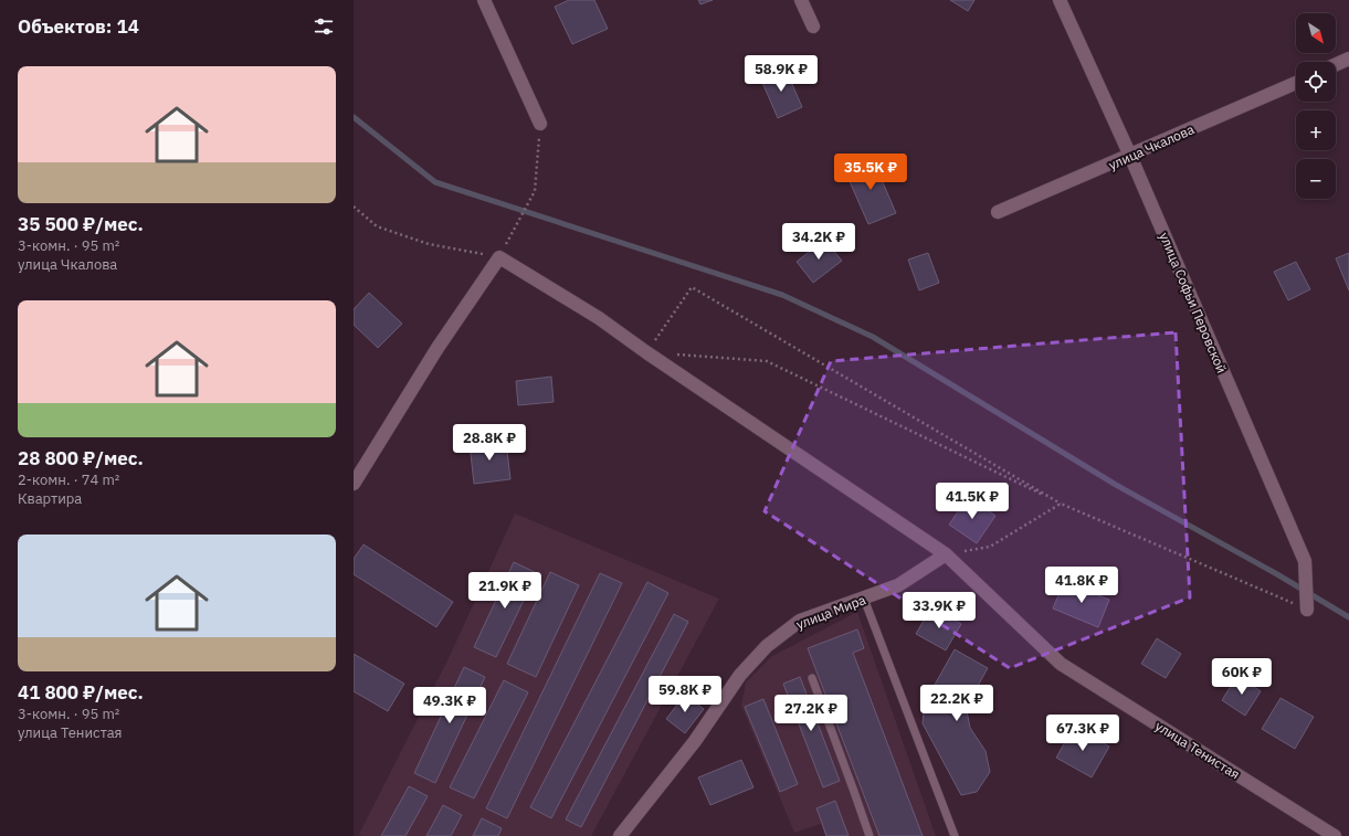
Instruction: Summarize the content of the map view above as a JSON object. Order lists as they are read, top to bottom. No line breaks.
{"streets":{"street":["улица Чкалова","улица Софьи Перовской","улица Мира","улица Тенистая"]},"crossings":[["улица Чкалова","улица Софьи Перовской"],["улица Мира","улица Тенистая"]],"north":"bottom right","page":{"heading":"Объектов: 14","map_buttons":["+","−"],"list":[{"name":"35 500 ₽/мес.","note":"3-комн. · 95 m² · улица Чкалова"},{"name":"28 800 ₽/мес.","note":"2-комн. · 74 m² · Квартира"},{"name":"41 800 ₽/мес.","note":"3-комн. · 95 m² · улица Тенистая"}],"price":["58.9K ₽","35.5K ₽","34.2K ₽","28.8K ₽","41.5K ₽","41.8K ₽","21.9K ₽","33.9K ₽","60K ₽","59.8K ₽","22.2K ₽","49.3K ₽","27.2K ₽","67.3K ₽"]}}
